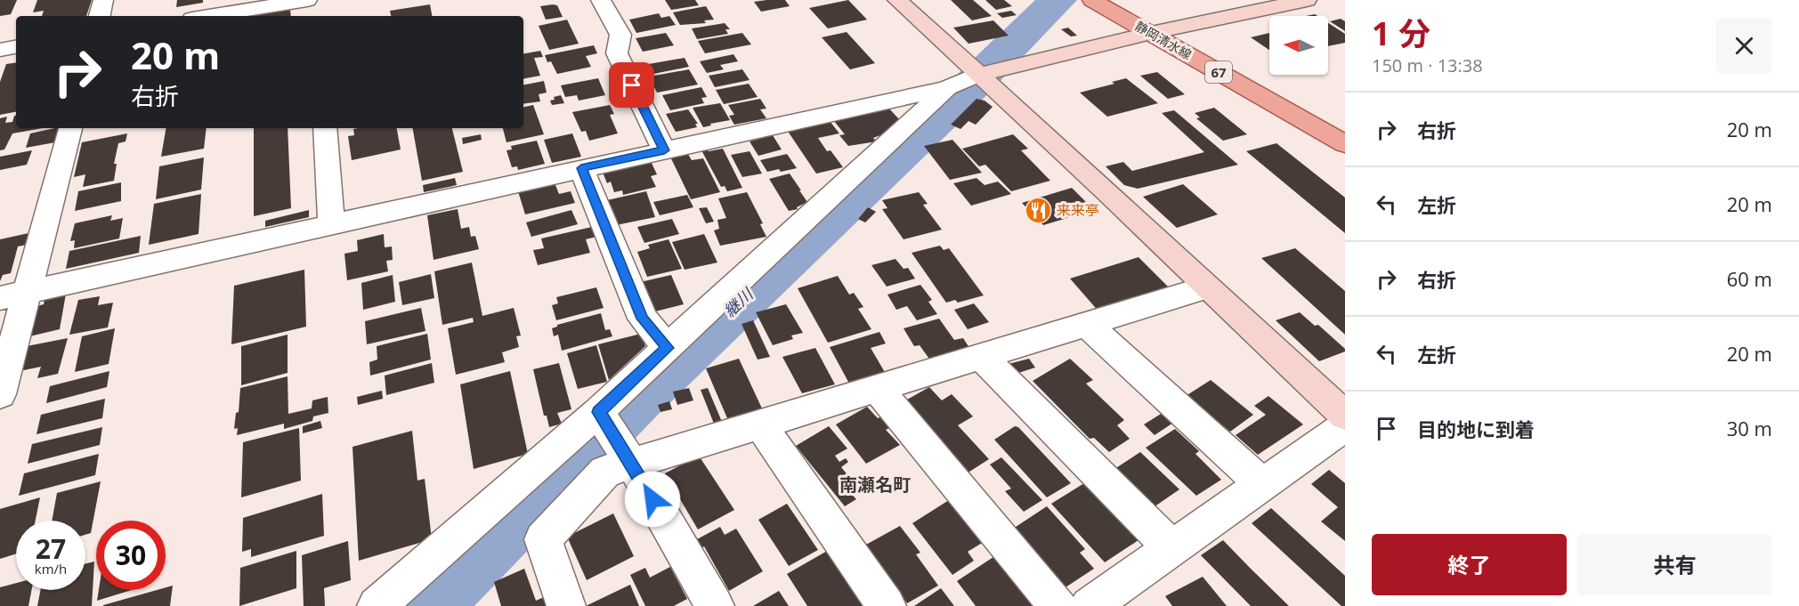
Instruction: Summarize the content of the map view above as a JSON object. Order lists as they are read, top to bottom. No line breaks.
{"streets":{"main road":["静岡清水線","67"]},"districts":["南瀬名町"],"water":["継川"],"places":{"restaurant":["来来亭"]},"north":"left","page":{"heading":["1 分","150 m · 13:38"],"turn":["20 m","右折"],"list":[{"name":"右折","value":"20 m"},{"name":"左折","value":"20 m"},{"name":"右折","value":"60 m"},{"name":"左折","value":"20 m"},{"name":"目的地に到着","value":"30 m"}],"speed":"27 km/h","limit":"30","buttons":["終了","共有"]}}
